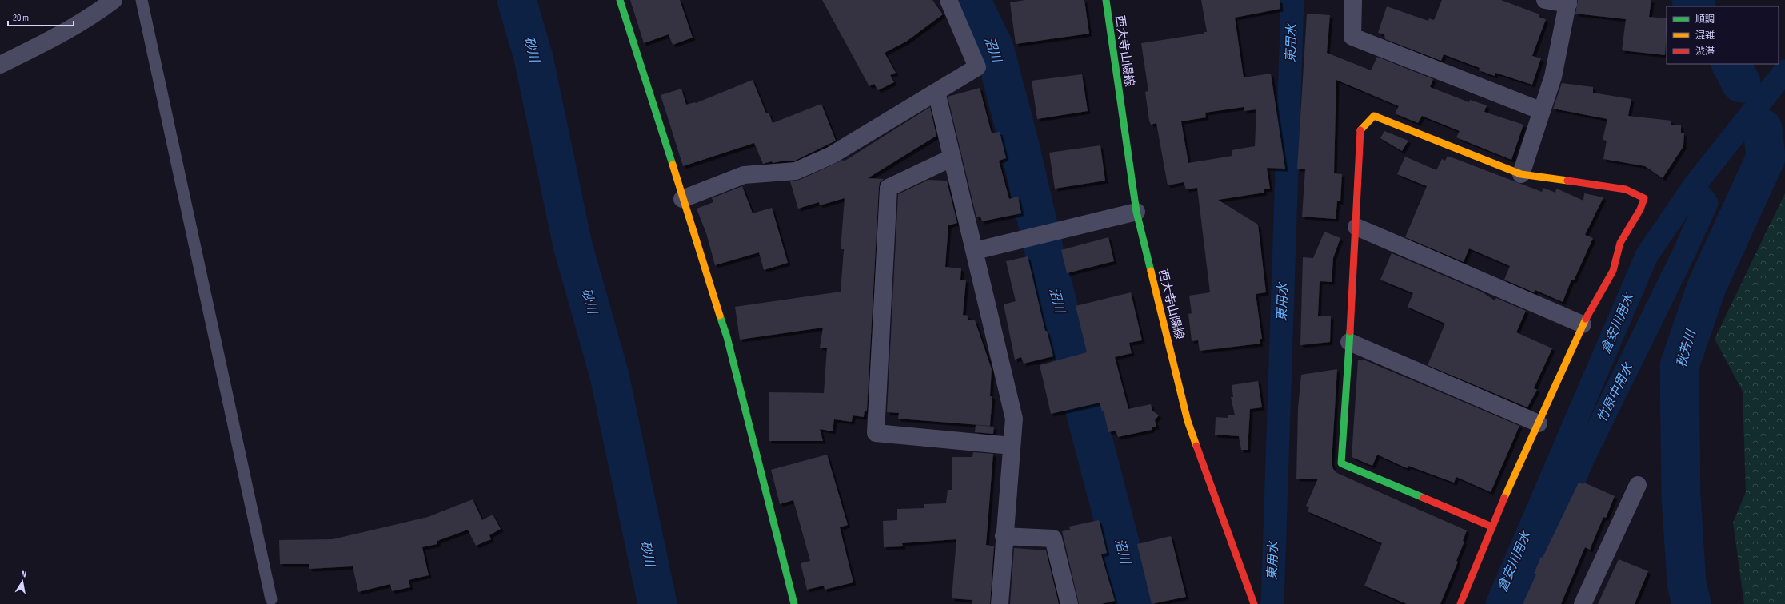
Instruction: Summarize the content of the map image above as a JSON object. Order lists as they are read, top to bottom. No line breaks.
{"streets":{"street":["西大寺山陽線"]},"water":["東用水","砂川","沼川","倉安川用水","秋芳川","竹原中用水"],"legend":["順調","混雑","渋滞"],"scale_bar":"20 m","north":"top"}
